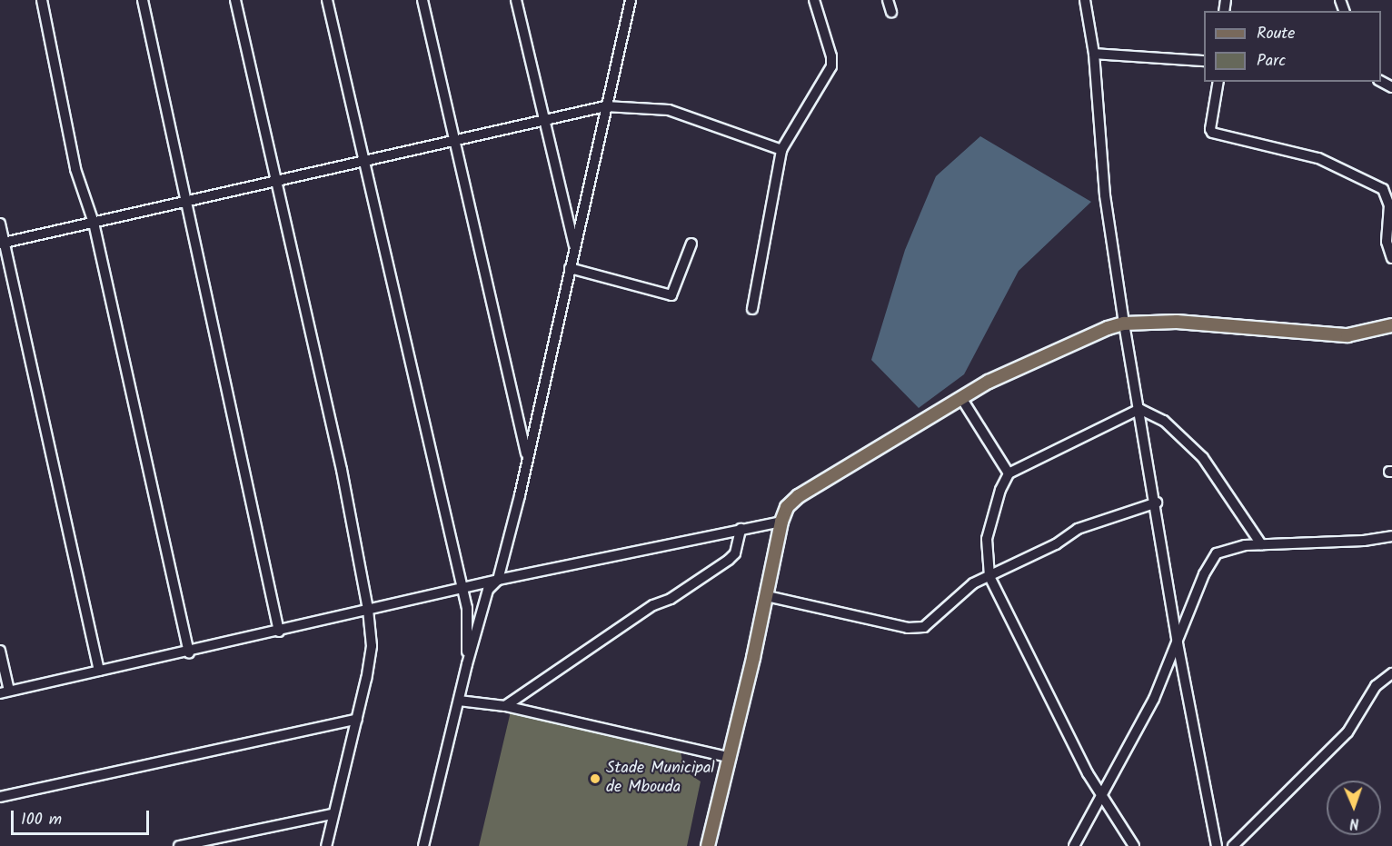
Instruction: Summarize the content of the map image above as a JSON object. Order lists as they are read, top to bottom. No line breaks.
{"places":["Stade Municipal de Mbouda"],"legend":["Route","Parc"],"scale_bar":"100 m","north":"bottom"}
